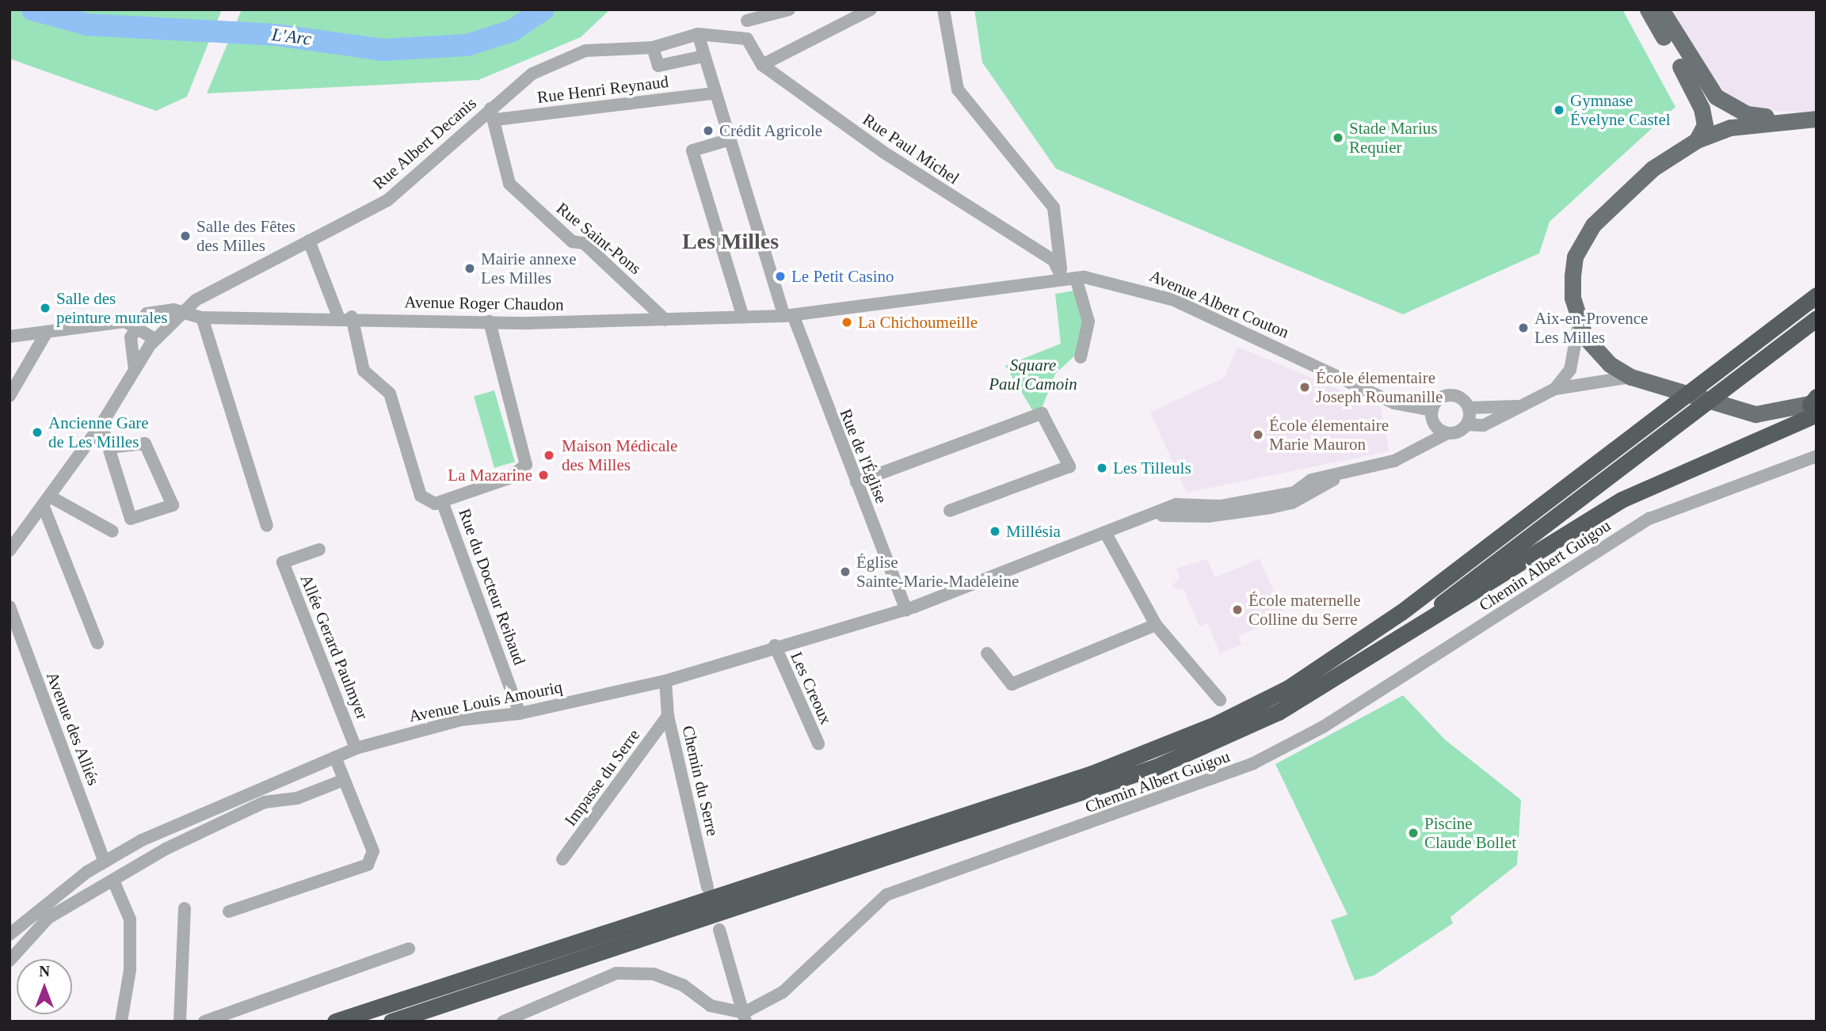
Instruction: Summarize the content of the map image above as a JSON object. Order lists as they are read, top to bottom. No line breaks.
{"streets":{"street":["Rue Henri Reynaud","Rue Albert Decanis","Rue Paul Michel","Rue Saint-Pons","Avenue Roger Chaudon","Avenue Albert Couton","Rue de l'Église","Chemin Albert Guigou","Rue du Docteur Reibaud","Allée Gerard Paulmyer","Les Creoux","Avenue Louis Amouriq","Avenue des Alliés","Impasse du Serre","Chemin du Serre"]},"crossings":[["Rue Henri Reynaud","Rue Albert Decanis"],["Rue Henri Reynaud","Rue Saint-Pons"],["Rue Henri Reynaud","Rue de l'Église"],["Rue Albert Decanis","Rue Saint-Pons"],["Rue Albert Decanis","Avenue Roger Chaudon"],["Rue Albert Decanis","Rue de l'Église"],["Rue Paul Michel","Avenue Albert Couton"],["Rue Saint-Pons","Avenue Roger Chaudon"],["Avenue Roger Chaudon","Avenue Albert Couton"],["Avenue Roger Chaudon","Rue de l'Église"],["Avenue Albert Couton","Rue de l'Église"],["Avenue Albert Couton","Avenue Louis Amouriq"],["Rue de l'Église","Avenue Louis Amouriq"],["Rue du Docteur Reibaud","Avenue Louis Amouriq"],["Allée Gerard Paulmyer","Avenue Louis Amouriq"],["Les Creoux","Avenue Louis Amouriq"],["Avenue Louis Amouriq","Avenue des Alliés"],["Avenue Louis Amouriq","Chemin du Serre"],["Impasse du Serre","Chemin du Serre"]],"districts":["Les Milles"],"water":["L'Arc"],"parks":["Square Paul Camoin"],"places":["Gymnase Évelyne Castel","Crédit Agricole","Stade Marius Requier","Salle des Fêtes des Milles","Mairie annexe Les Milles","Le Petit Casino","Salle des peinture murales","La Chichoumeille","Aix-en-Provence Les Milles","École élementaire Joseph Roumanille","Ancienne Gare de Les Milles","École élementaire Marie Mauron","Maison Médicale des Milles","Les Tilleuls","La Mazarine","Millésia","Église Sainte-Marie-Madeleine","École maternelle Colline du Serre","Piscine Claude Bollet"],"north":"top"}
